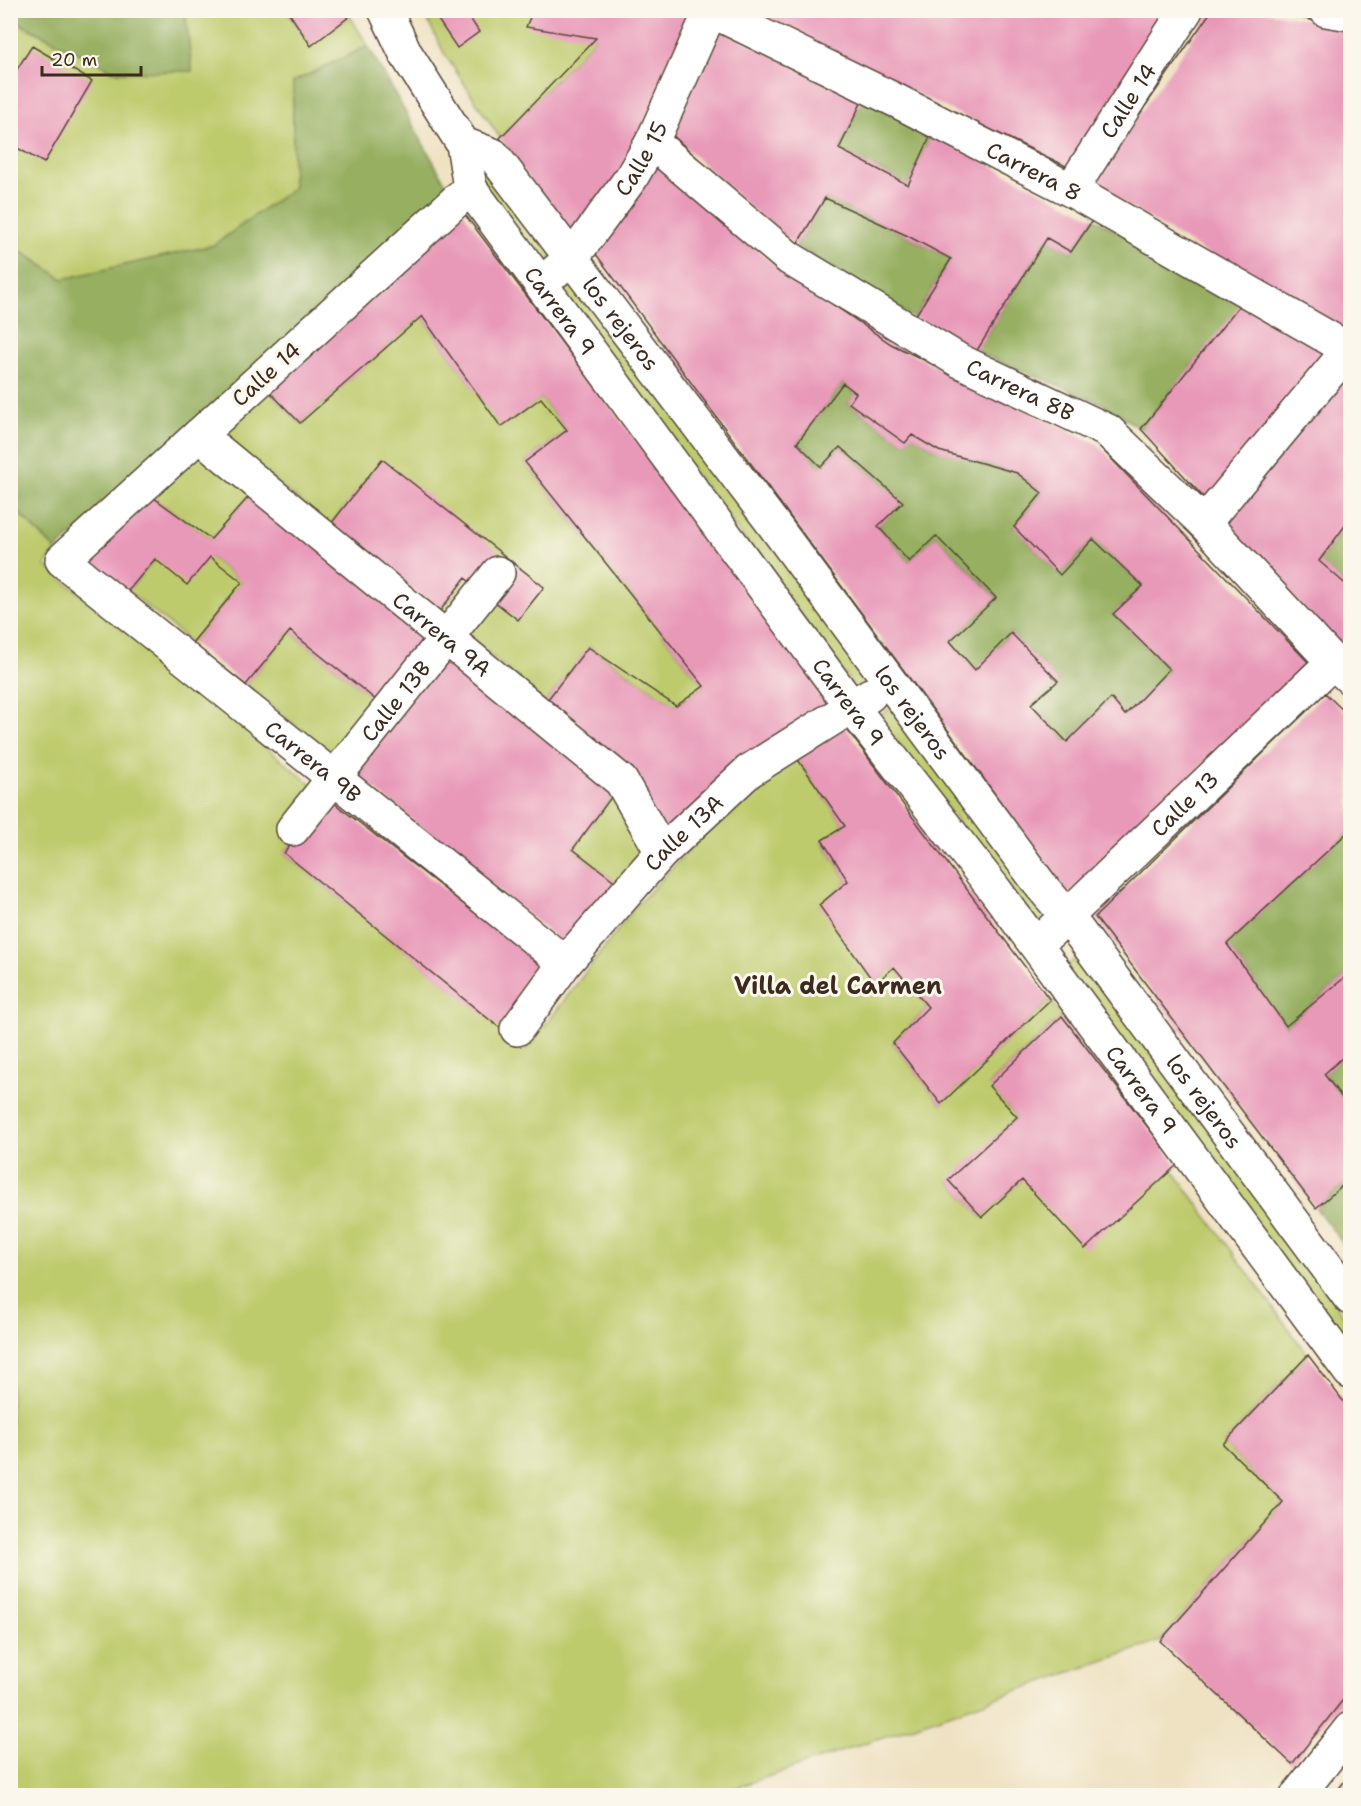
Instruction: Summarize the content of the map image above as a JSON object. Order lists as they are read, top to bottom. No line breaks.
{"streets":{"street":["Calle 14","Calle 15","Carrera 8","Carrera 9","los rejeros","Carrera 8B","Carrera 9A","Calle 13B","Carrera 9B","Calle 13","Calle 13A"]},"crossings":[["Calle 14","Carrera 8"],["Calle 14","Carrera 9"],["Calle 14","Carrera 9A"],["Calle 14","Carrera 9B"],["Calle 15","Carrera 8"],["Calle 15","Carrera 9"],["Calle 15","los rejeros"],["Calle 15","Carrera 8B"],["Carrera 9","los rejeros"],["Carrera 9","Calle 13"],["Carrera 9","Calle 13A"],["los rejeros","Calle 13"],["los rejeros","Calle 13A"],["Carrera 8B","Calle 13"],["Carrera 9A","Calle 13B"],["Carrera 9A","Calle 13A"],["Calle 13B","Carrera 9B"],["Carrera 9B","Calle 13A"]],"districts":["Villa del Carmen"],"scale_bar":"20 m"}
